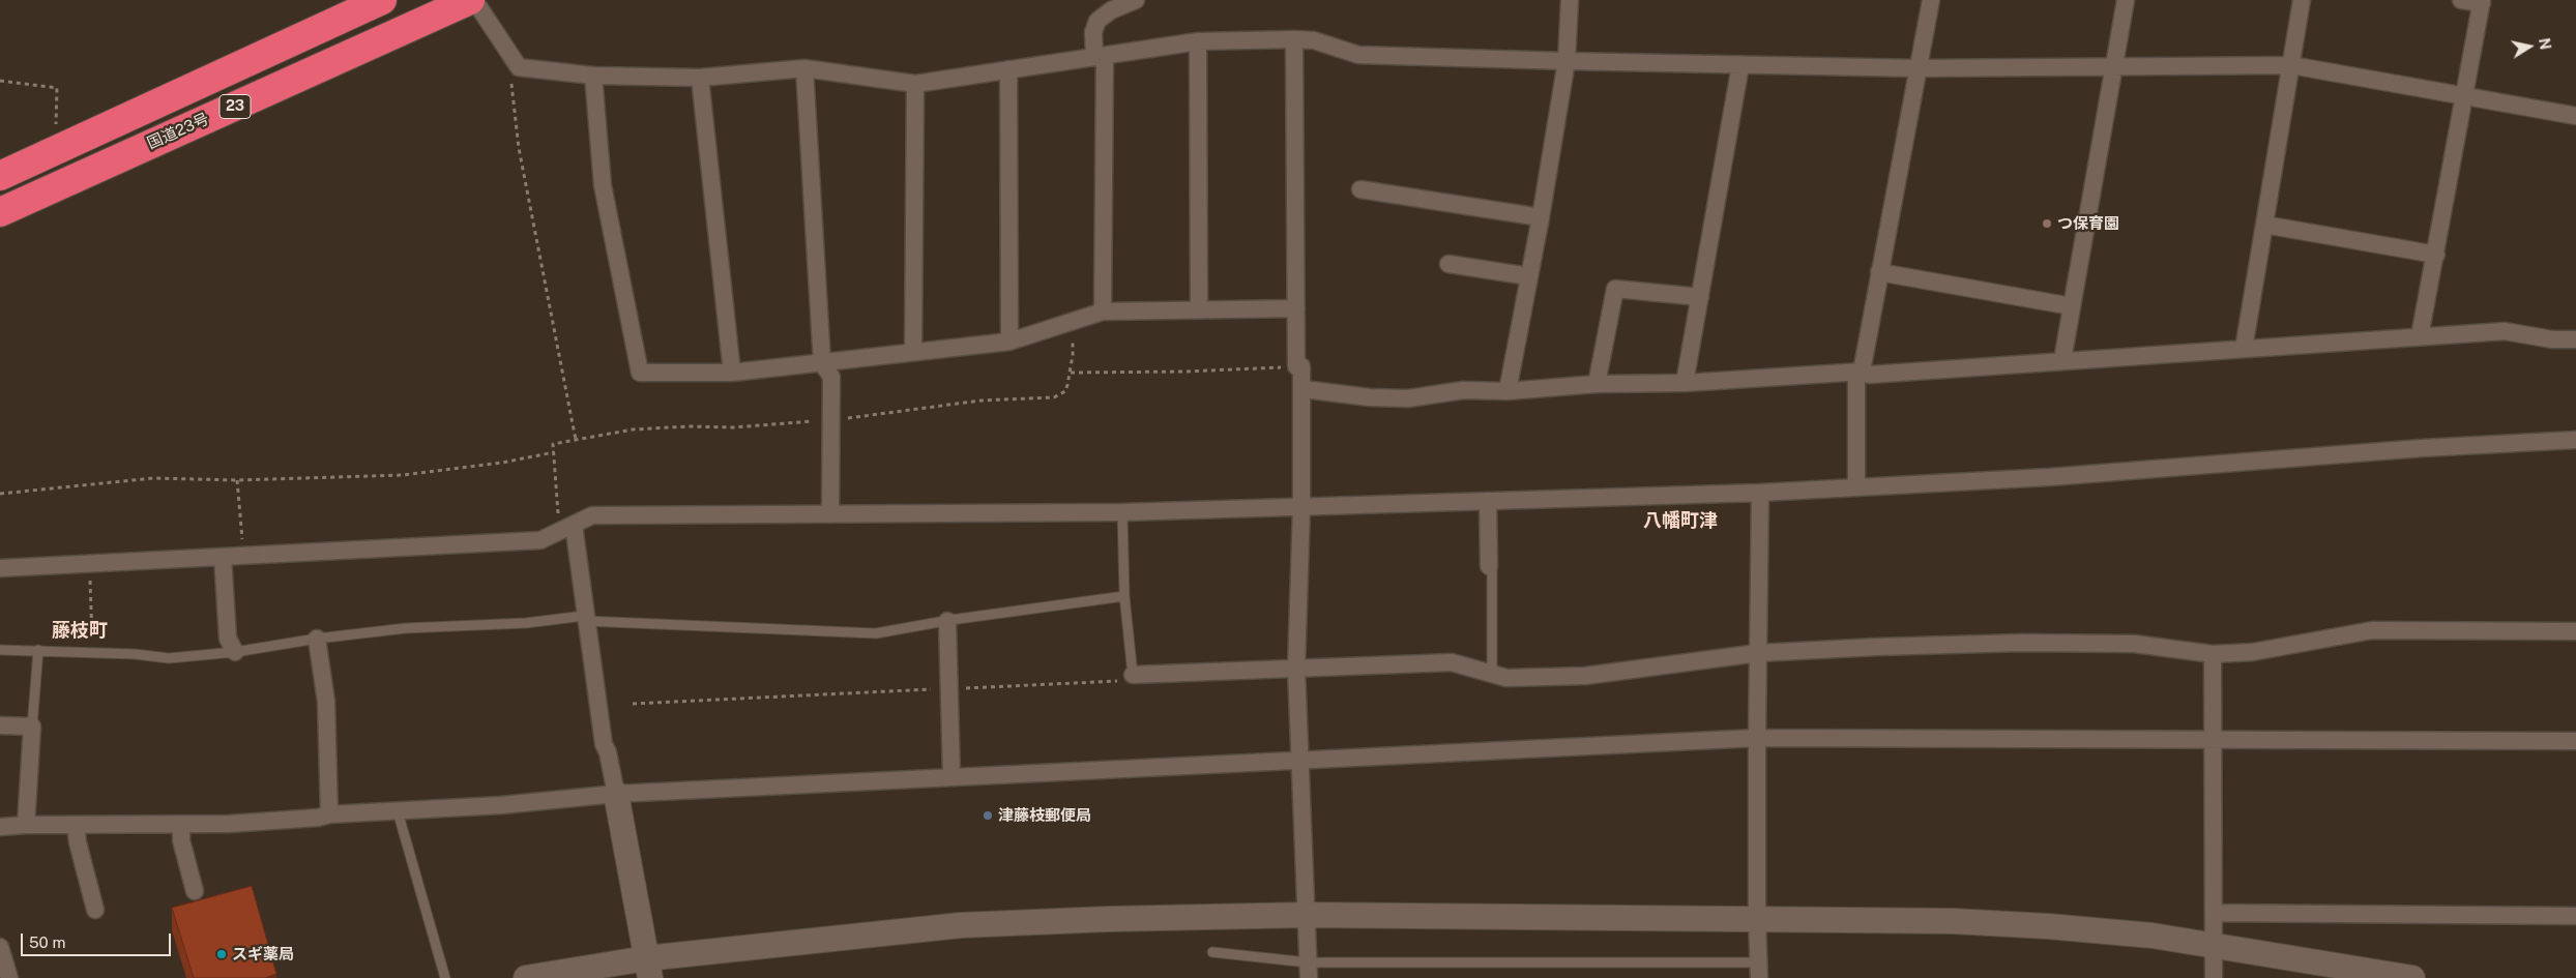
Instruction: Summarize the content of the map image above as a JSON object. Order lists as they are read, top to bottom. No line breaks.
{"streets":{"highway":["23","国道23号"]},"districts":["八幡町津","藤枝町"],"places":["つ保育園","津藤枝郵便局","スギ薬局"],"scale_bar":"50 m","north":"right"}
